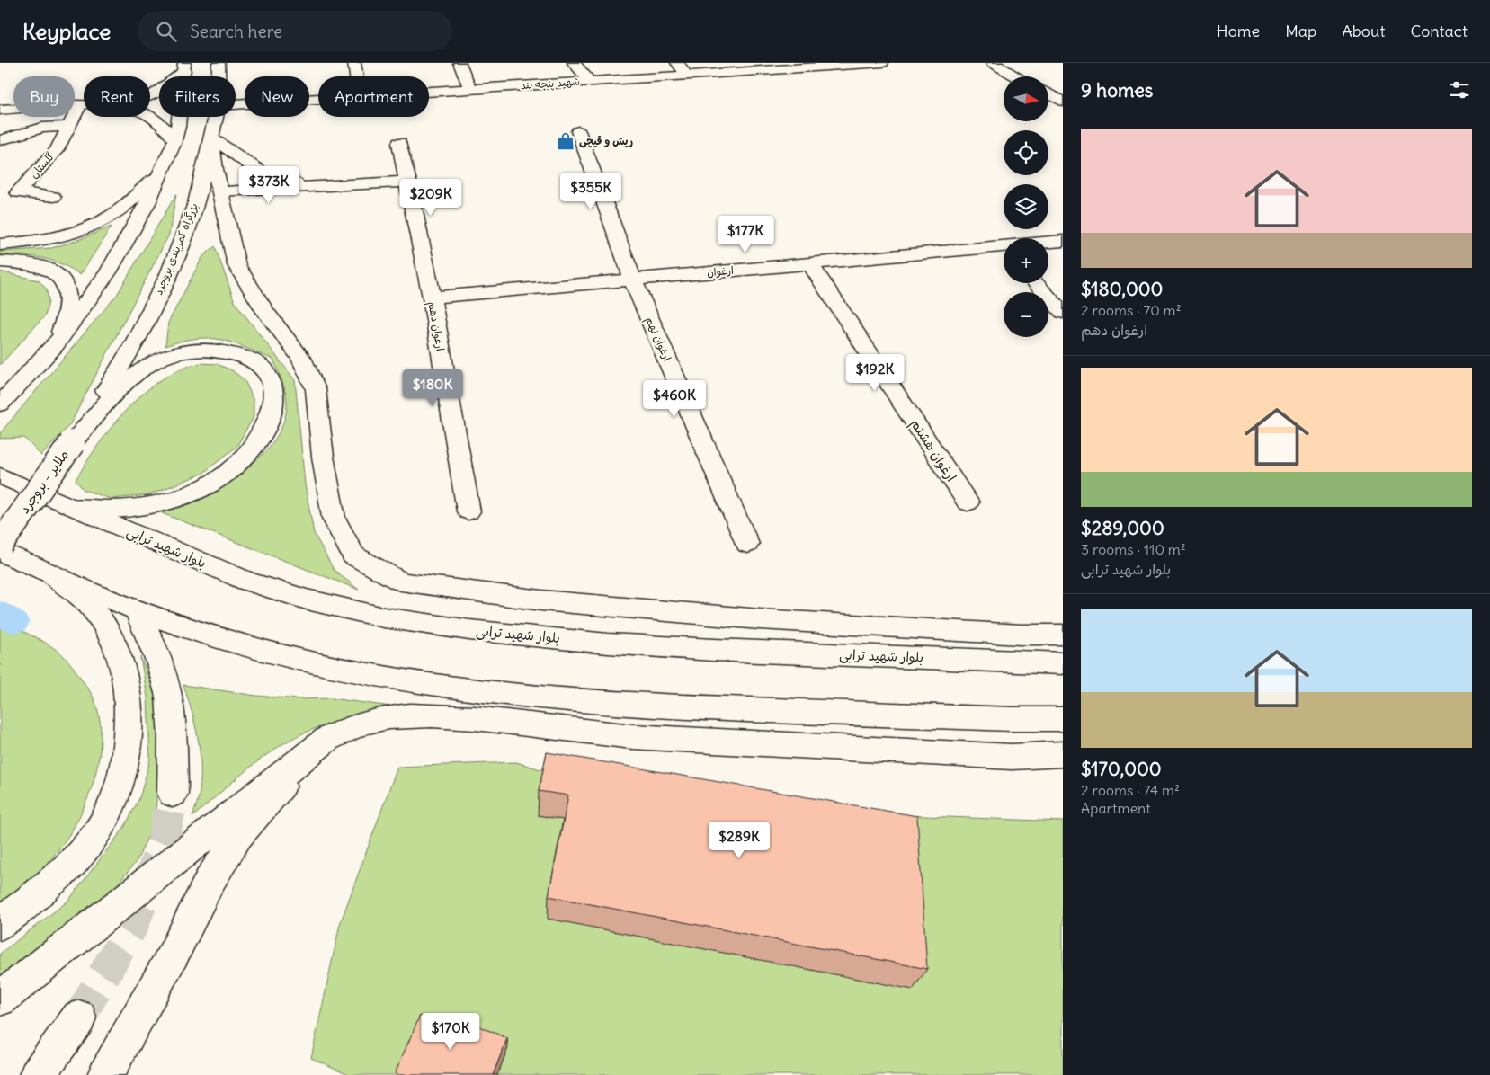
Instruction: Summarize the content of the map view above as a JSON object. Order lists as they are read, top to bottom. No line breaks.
{"streets":{"main road":["شهید پنجه بند","گلستان","بزرگراه کمربندی بروجرد","ارغوان","ارغوان دهم","ارغوان نهم","ارغوان هشتم","ملایر - بروجرد","بلوار شهید ترابی"]},"crossings":[["بزرگراه کمربندی بروجرد","ملایر - بروجرد"],["ارغوان","ارغوان دهم"],["ارغوان","ارغوان نهم"],["ارغوان","ارغوان هشتم"]],"places":{"shop":["ریش و قیچی"]},"north":"right","page":{"header":"Keyplace","search":"Search here","nav":["Home","Map","About","Contact"],"heading":"9 homes","map_buttons":["+","−"],"chip":["Buy","Rent","Filters","New","Apartment"],"list":[{"name":"$180,000","note":"2 rooms · 70 m² · ارغوان دهم"},{"name":"$289,000","note":"3 rooms · 110 m² · بلوار شهید ترابی"},{"name":"$170,000","note":"2 rooms · 74 m² · Apartment"}],"price":["$373K","$355K","$209K","$177K","$192K","$180K","$460K","$289K","$170K"]}}
